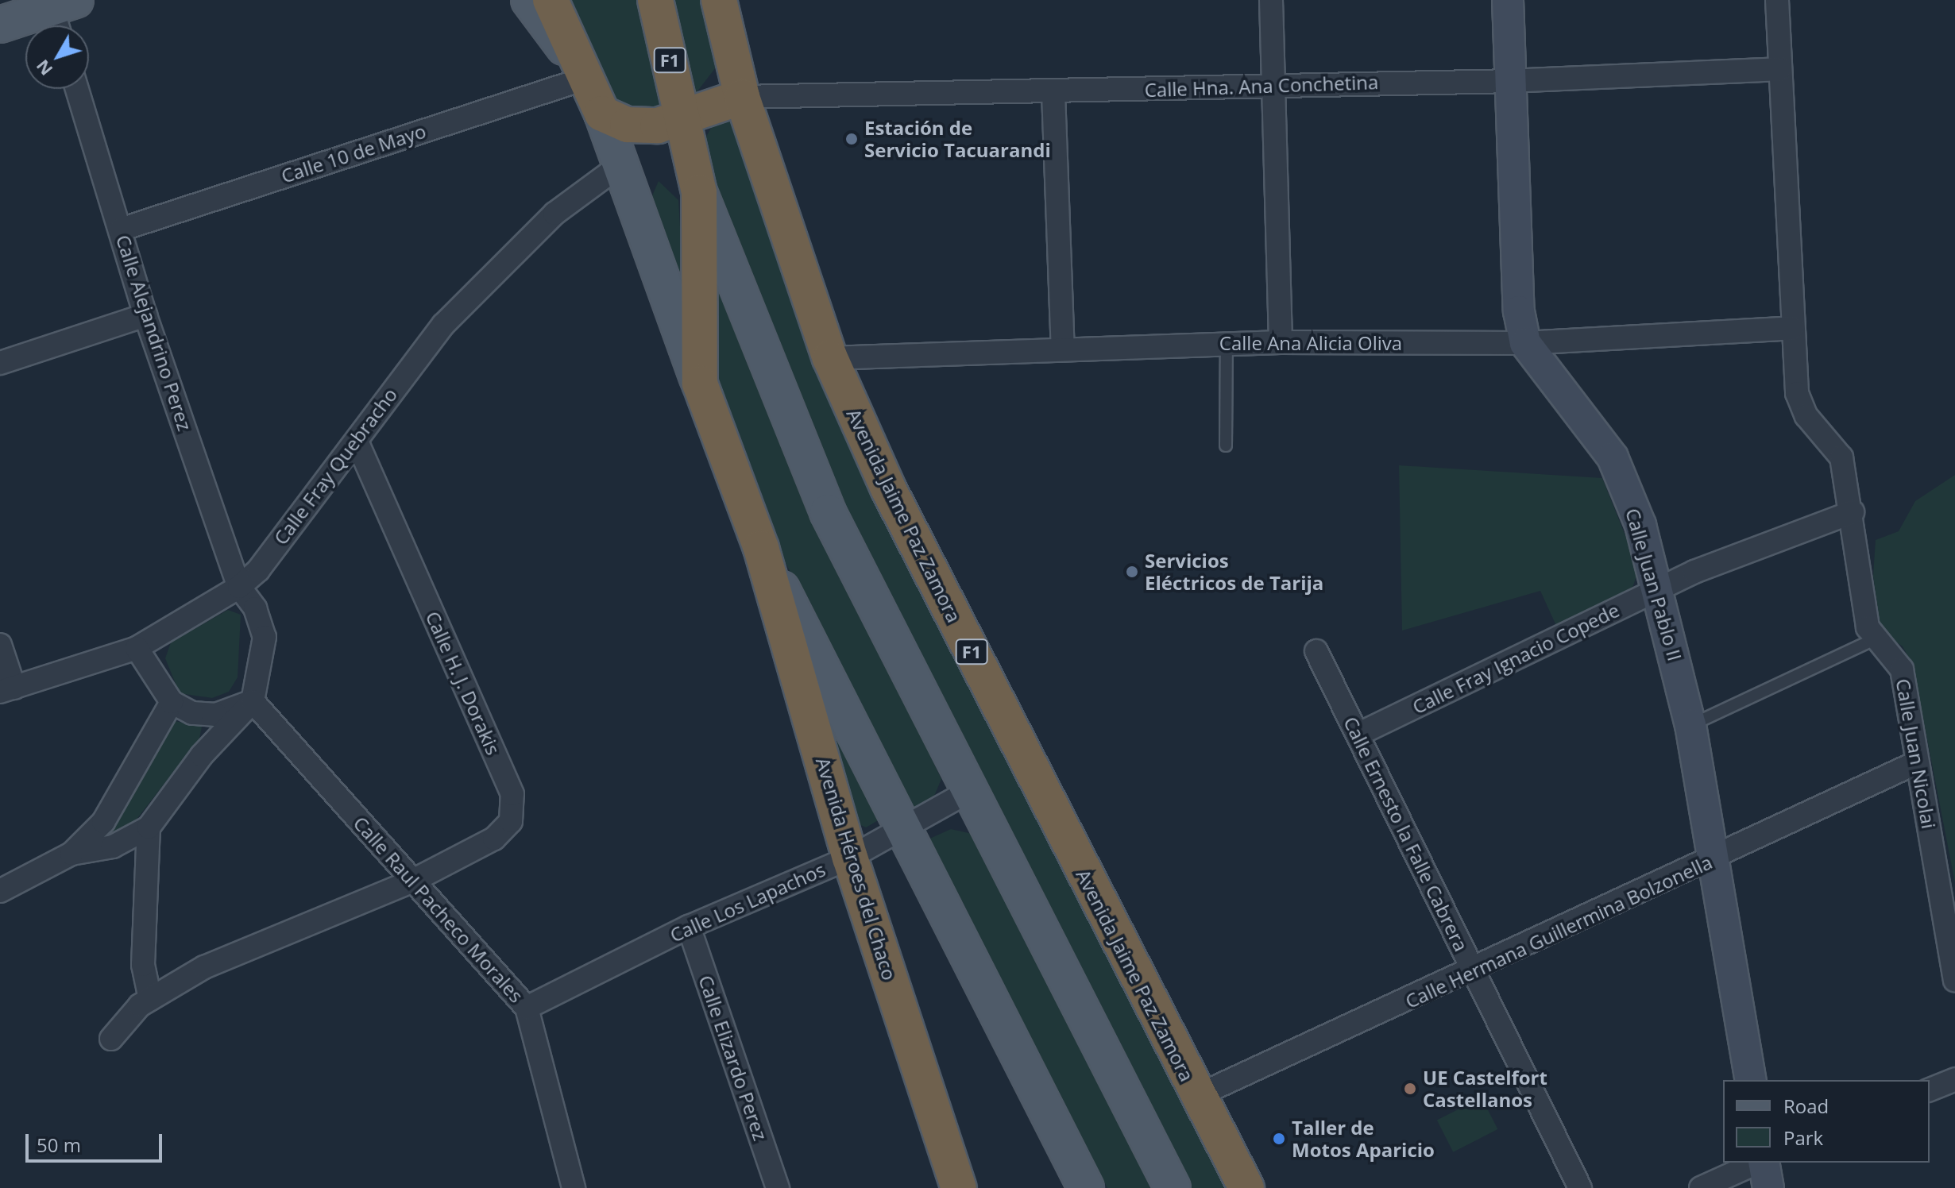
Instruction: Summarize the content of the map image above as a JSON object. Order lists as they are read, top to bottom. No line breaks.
{"streets":{"highway":["F1","Avenida Jaime Paz Zamora","Avenida Héroes del Chaco"],"street":["Calle Hna. Ana Conchetina","Calle 10 de Mayo","Calle Alejandrino Perez","Calle Ana Alicia Oliva","Calle Fray Quebracho","Calle Juan Pablo II","Calle Fray Ignacio Copede","Calle H. J. Dorakis","Calle Juan Nicolai","Calle Ernesto la Falle Cabrera","Calle Los Lapachos","Calle Raul Pacheco Morales","Calle Hermana Guillermina Bolzonella","Calle Elizardo Perez"]},"crossings":[["F1","Avenida Héroes del Chaco"],["Calle Hna. Ana Conchetina","Avenida Jaime Paz Zamora"],["Calle Hna. Ana Conchetina","Calle Juan Pablo II"],["Calle 10 de Mayo","Calle Alejandrino Perez"],["Calle Alejandrino Perez","Calle Fray Quebracho"],["Calle Alejandrino Perez","Calle Raul Pacheco Morales"],["Calle Ana Alicia Oliva","Avenida Jaime Paz Zamora"],["Calle Ana Alicia Oliva","Calle Juan Pablo II"],["Calle Fray Quebracho","Calle H. J. Dorakis"],["Avenida Jaime Paz Zamora","Calle Hermana Guillermina Bolzonella"],["Calle Juan Pablo II","Calle Fray Ignacio Copede"],["Calle Juan Pablo II","Calle Hermana Guillermina Bolzonella"],["Calle Fray Ignacio Copede","Calle Ernesto la Falle Cabrera"],["Calle H. J. Dorakis","Calle Raul Pacheco Morales"],["Calle Juan Nicolai","Calle Hermana Guillermina Bolzonella"],["Calle Ernesto la Falle Cabrera","Calle Hermana Guillermina Bolzonella"],["Avenida Héroes del Chaco","Calle Los Lapachos"],["Calle Los Lapachos","Calle Raul Pacheco Morales"],["Calle Los Lapachos","Calle Elizardo Perez"]],"places":["Estación de Servicio Tacuarandi","Servicios Eléctricos de Tarija","UE Castelfort Castellanos","Taller de Motos Aparicio"],"legend":["Road","Park"],"scale_bar":"50 m","north":"bottom left"}
